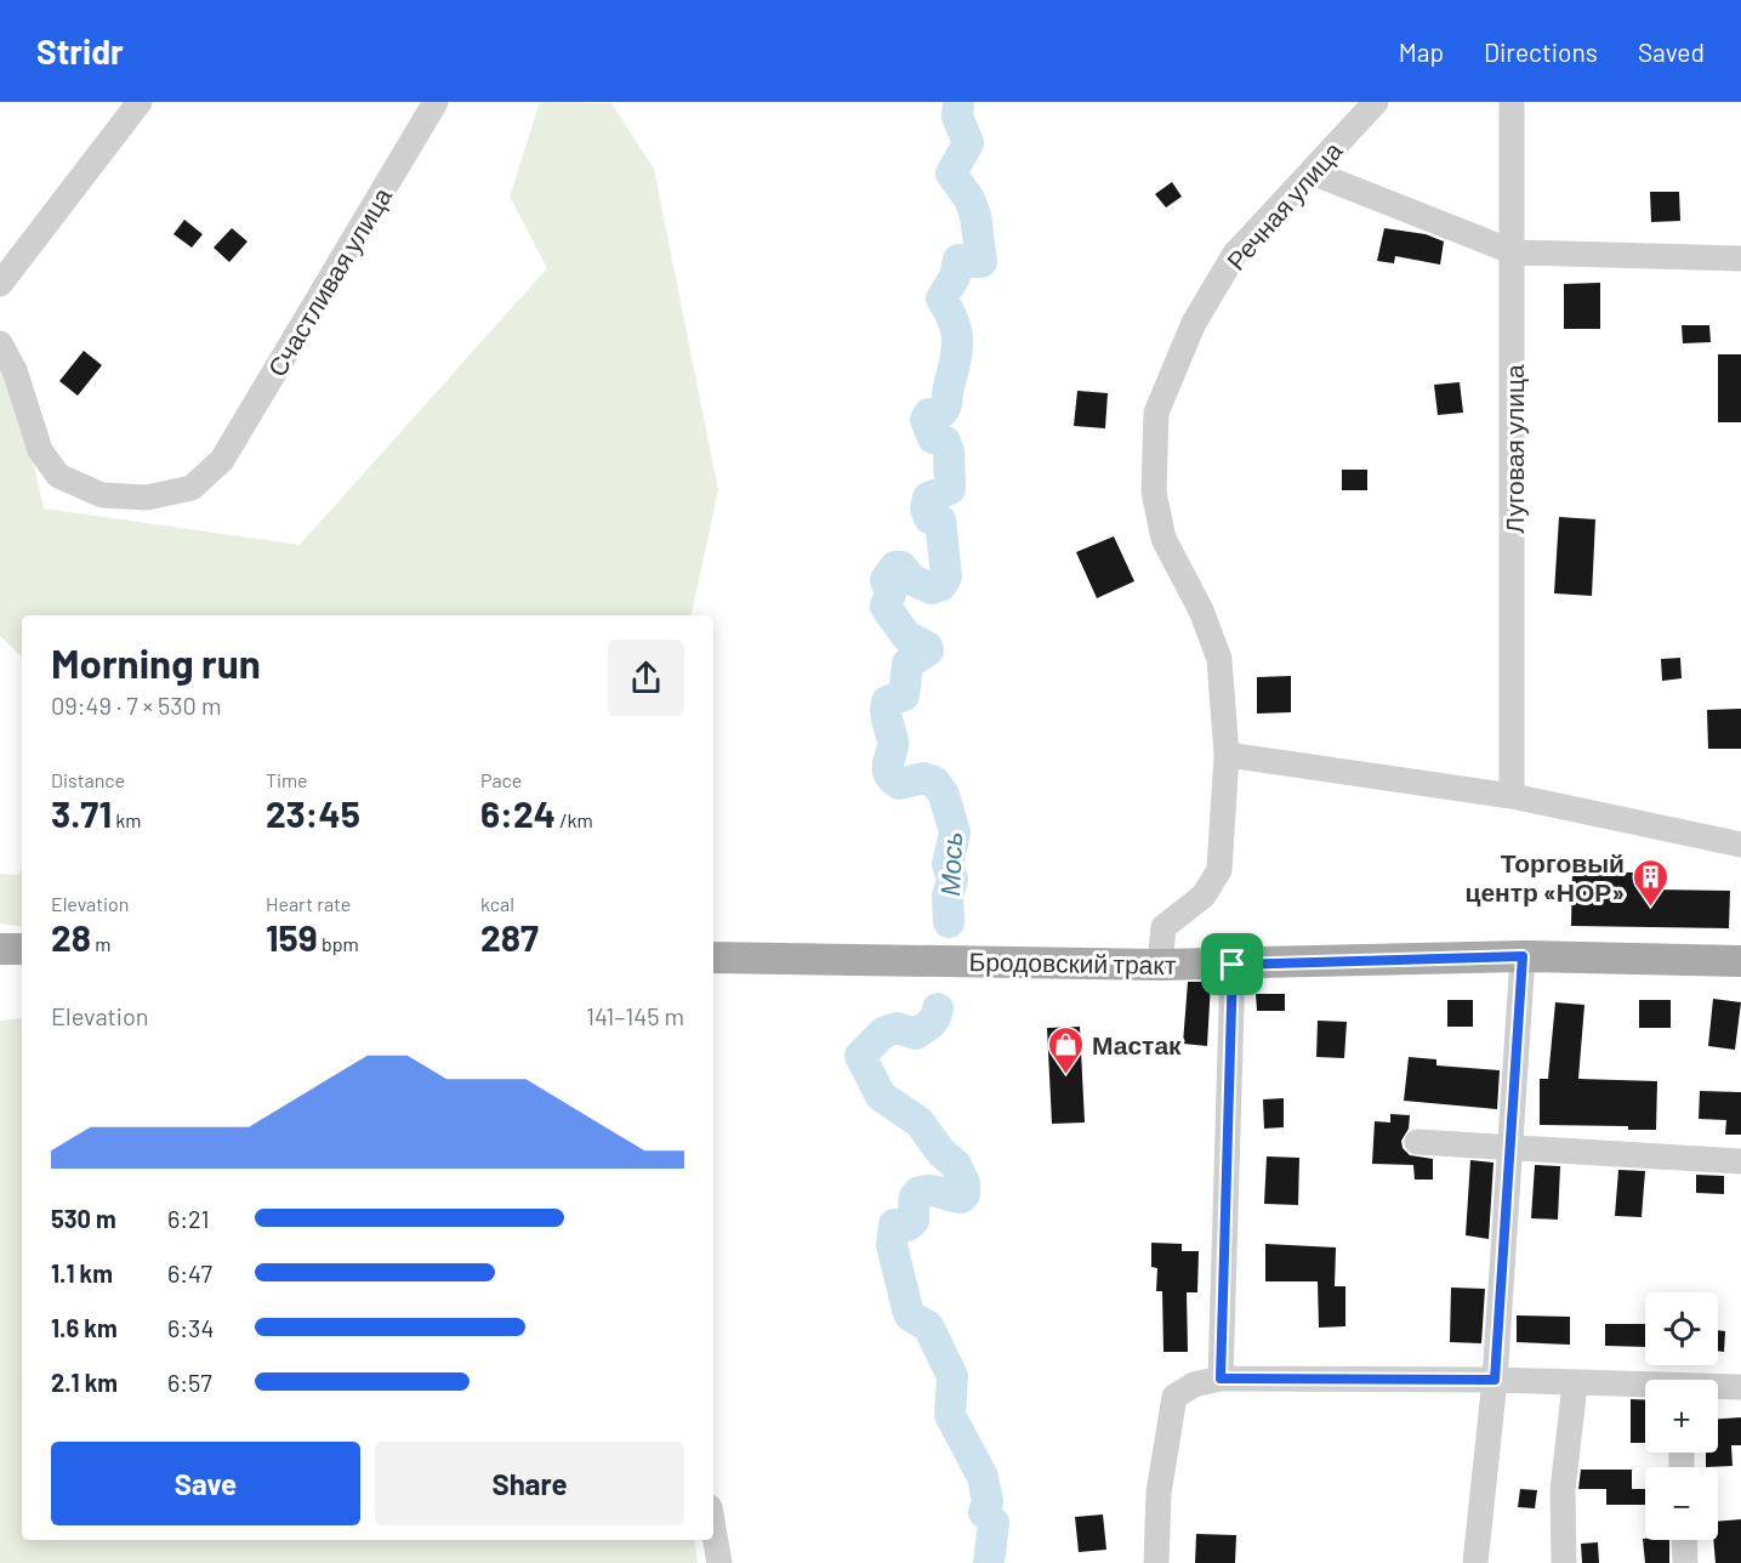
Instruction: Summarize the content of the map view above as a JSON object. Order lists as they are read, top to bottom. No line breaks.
{"streets":{"main road":["Бродовский тракт"],"street":["Речная улица","Счастливая улица","Луговая улица"]},"crossings":[["Речная улица","Бродовский тракт"]],"water":["Мось"],"places":{"building":["Торговый центр «НОР»"],"shop":["Мастак"]},"page":{"header":"Stridr","nav":["Map","Directions","Saved"],"heading":["Morning run","09:49 · 7 × 530 m"],"stats":[["Distance","3.71 km"],["Time","23:45"],["Pace","6:24 /km"],["Elevation","28 m"],["Heart rate","159 bpm"],["kcal","287"]],"chart":["Elevation","141–145 m"],"list":[{"name":"530 m","note":"6:21"},{"name":"1.1 km","note":"6:47"},{"name":"1.6 km","note":"6:34"},{"name":"2.1 km","note":"6:57"}],"map_buttons":["+","−"],"buttons":["Save","Share"]}}
